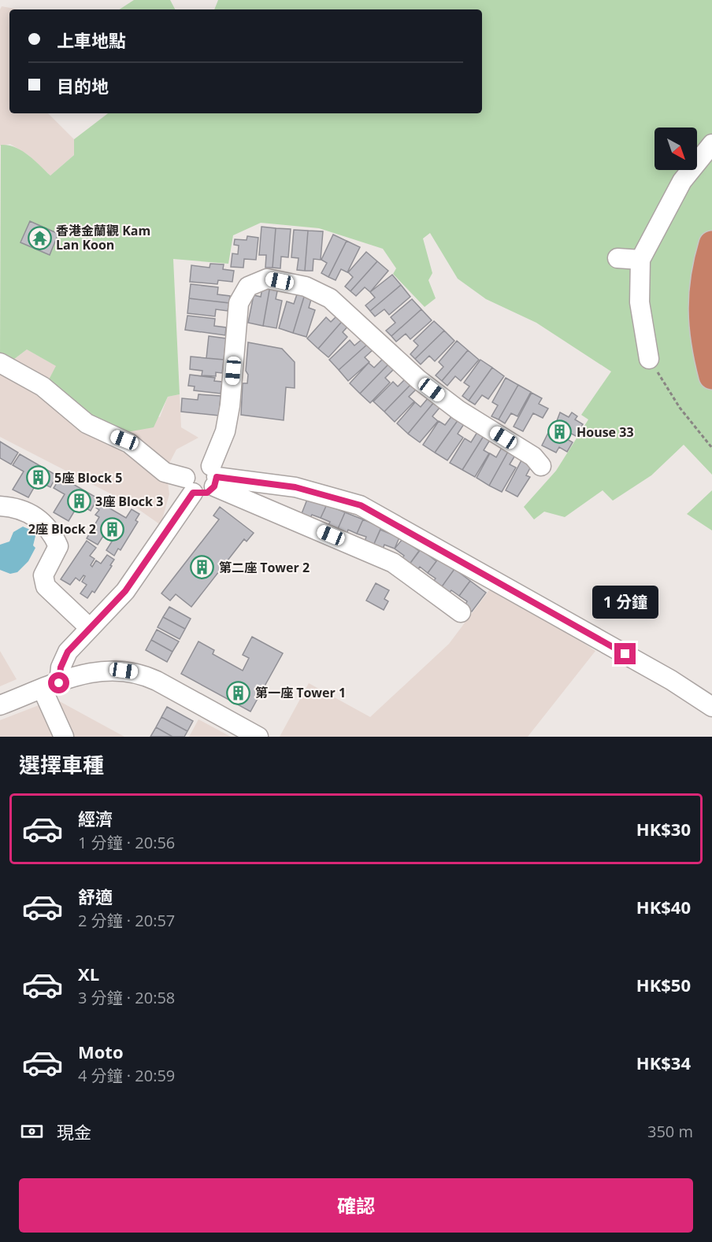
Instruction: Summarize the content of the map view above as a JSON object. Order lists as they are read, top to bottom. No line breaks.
{"places":{"temple":["香港金蘭觀 Kam Lan Koon"],"building":["House 33","5座 Block 5","3座 Block 3","2座 Block 2","第二座 Tower 2","第一座 Tower 1"]},"north":"bottom right","page":{"banner":["上車地點","目的地"],"bubble":"1 分鐘","heading":"選擇車種","list":[{"name":"經濟","note":"1 分鐘 · 20:56","value":"HK$30"},{"name":"舒適","note":"2 分鐘 · 20:57","value":"HK$40"},{"name":"XL","note":"3 分鐘 · 20:58","value":"HK$50"},{"name":"Moto","note":"4 分鐘 · 20:59","value":"HK$34"}],"pay":["現金","350 m"],"buttons":"確認"}}
